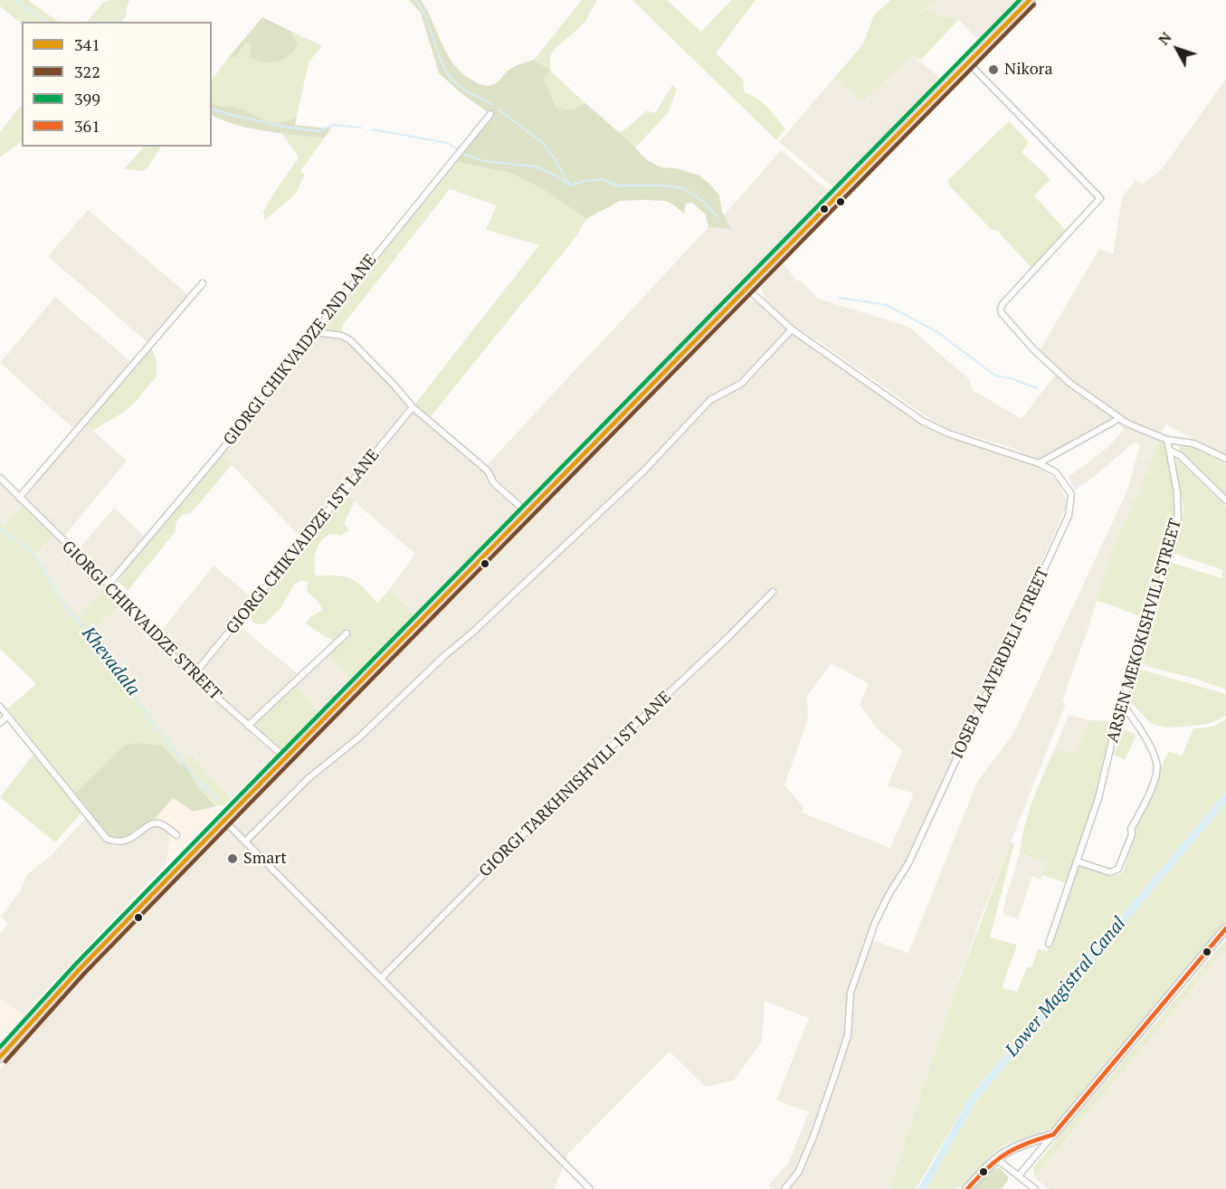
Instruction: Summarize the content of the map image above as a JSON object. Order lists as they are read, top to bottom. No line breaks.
{"streets":{"street":["GIORGI CHIKVAIDZE 2ND LANE","GIORGI CHIKVAIDZE 1ST LANE","GIORGI CHIKVAIDZE STREET","ARSEN MEKOKISHVILI STREET","IOSEB ALAVERDELI STREET","GIORGI TARKHNISHVILI 1ST LANE"]},"crossings":[["GIORGI CHIKVAIDZE 2ND LANE","GIORGI CHIKVAIDZE STREET"],["GIORGI CHIKVAIDZE 1ST LANE","GIORGI CHIKVAIDZE STREET"]],"water":["Khevadala","Lower Magistral Canal"],"places":["Nikora","Smart"],"lines":["transit line 341","transit line 399","transit line 322","transit line 361"],"legend":["341","322","399","361"],"north":"top left"}
